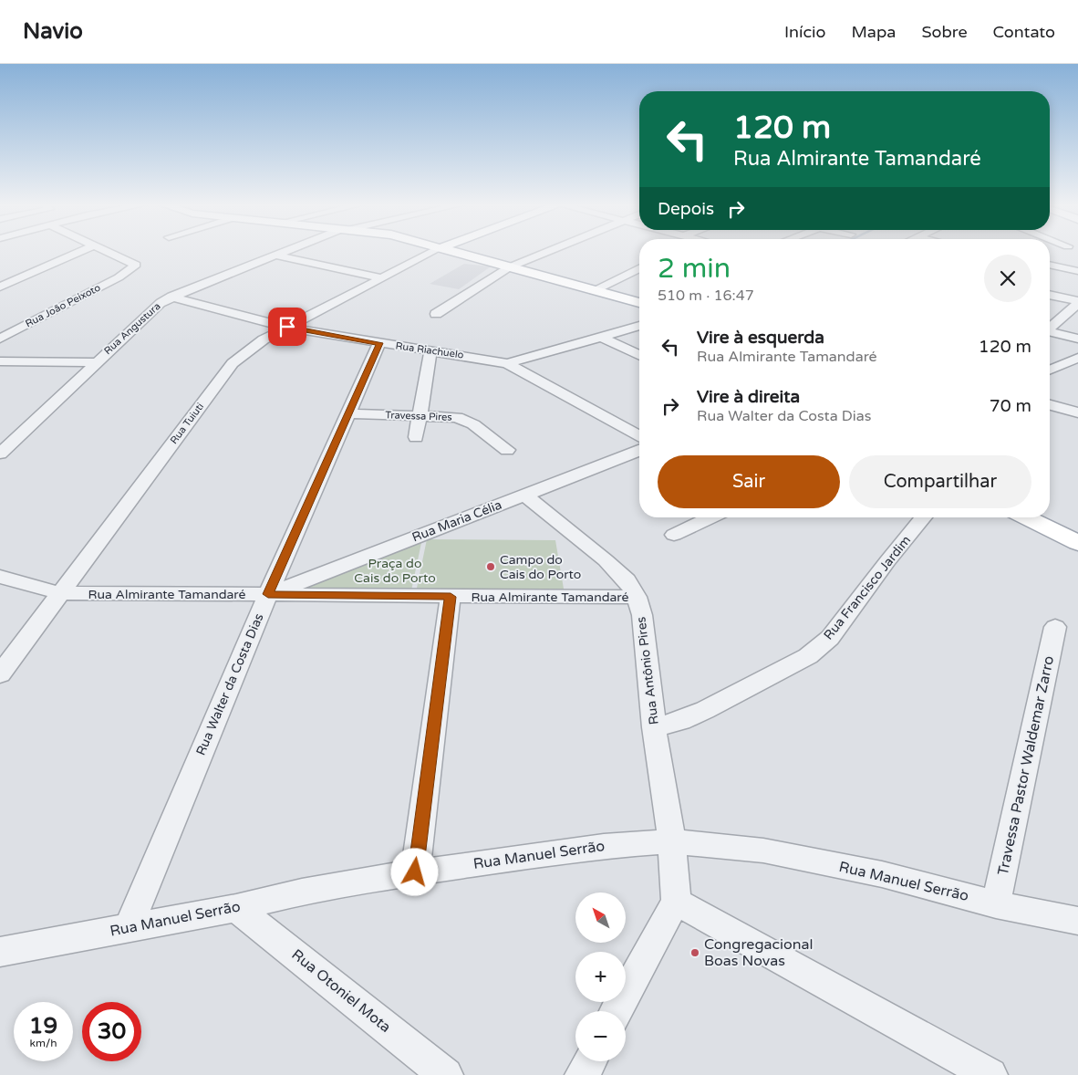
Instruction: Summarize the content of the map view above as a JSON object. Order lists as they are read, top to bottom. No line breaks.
{"streets":{"street":["Rua João Peixoto","Rua Angustura","Rua Riachuelo","Travessa Pires","Rua Tuiuti","Rua Maria Célia","Rua Francisco Jardim","Rua Almirante Tamandaré","Rua Antônio Pires","Rua Walter da Costa Dias","Travessa Pastor Waldemar Zarro","Rua Manuel Serrão","Rua Otoniel Mota"]},"crossings":[["Rua Angustura","Rua Riachuelo"],["Rua Riachuelo","Rua Tuiuti"],["Rua Riachuelo","Rua Walter da Costa Dias"],["Travessa Pires","Rua Walter da Costa Dias"],["Rua Tuiuti","Rua Almirante Tamandaré"],["Rua Maria Célia","Rua Almirante Tamandaré"],["Rua Maria Célia","Rua Antônio Pires"],["Rua Maria Célia","Rua Walter da Costa Dias"],["Rua Francisco Jardim","Rua Antônio Pires"],["Rua Almirante Tamandaré","Rua Antônio Pires"],["Rua Almirante Tamandaré","Rua Walter da Costa Dias"],["Rua Antônio Pires","Rua Manuel Serrão"],["Rua Walter da Costa Dias","Rua Manuel Serrão"],["Travessa Pastor Waldemar Zarro","Rua Manuel Serrão"],["Rua Manuel Serrão","Rua Otoniel Mota"]],"parks":["Praça do Cais do Porto"],"places":["Campo do Cais do Porto","Congregacional Boas Novas"],"north":"top left","page":{"header":"Navio","nav":["Início","Mapa","Sobre","Contato"],"turn":["120 m","Rua Almirante Tamandaré"],"then":"Depois","heading":["2 min","510 m · 16:47"],"list":[{"name":"Vire à esquerda","note":"Rua Almirante Tamandaré","value":"120 m"},{"name":"Vire à direita","note":"Rua Walter da Costa Dias","value":"70 m"}],"buttons":["Sair","Compartilhar"],"map_buttons":["+","−"],"speed":"19 km/h","limit":"30"}}
